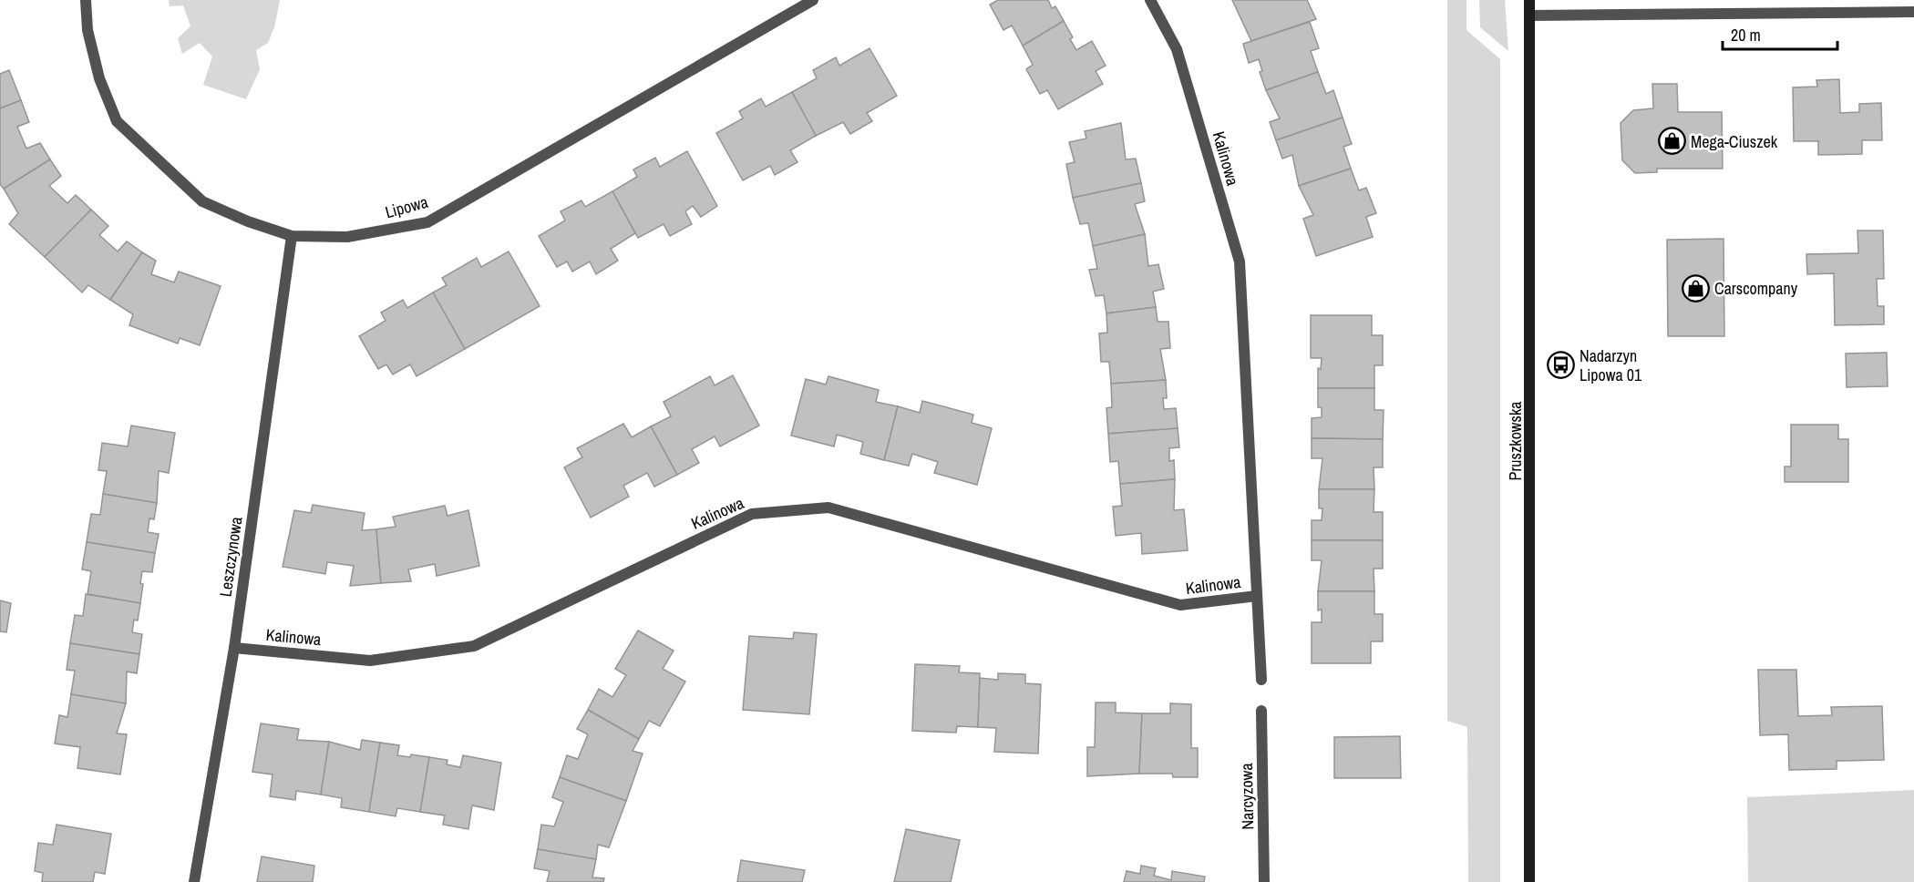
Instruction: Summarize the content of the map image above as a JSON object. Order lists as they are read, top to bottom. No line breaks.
{"streets":{"street":["Kalinowa","Lipowa","Pruszkowska","Leszczynowa","Narcyzowa"]},"crossings":[["Kalinowa","Leszczynowa"],["Lipowa","Leszczynowa"]],"places":{"shop":["Mega-Ciuszek","Carscompany"],"bus stop":["Nadarzyn Lipowa 01"]},"scale_bar":"20 m"}
